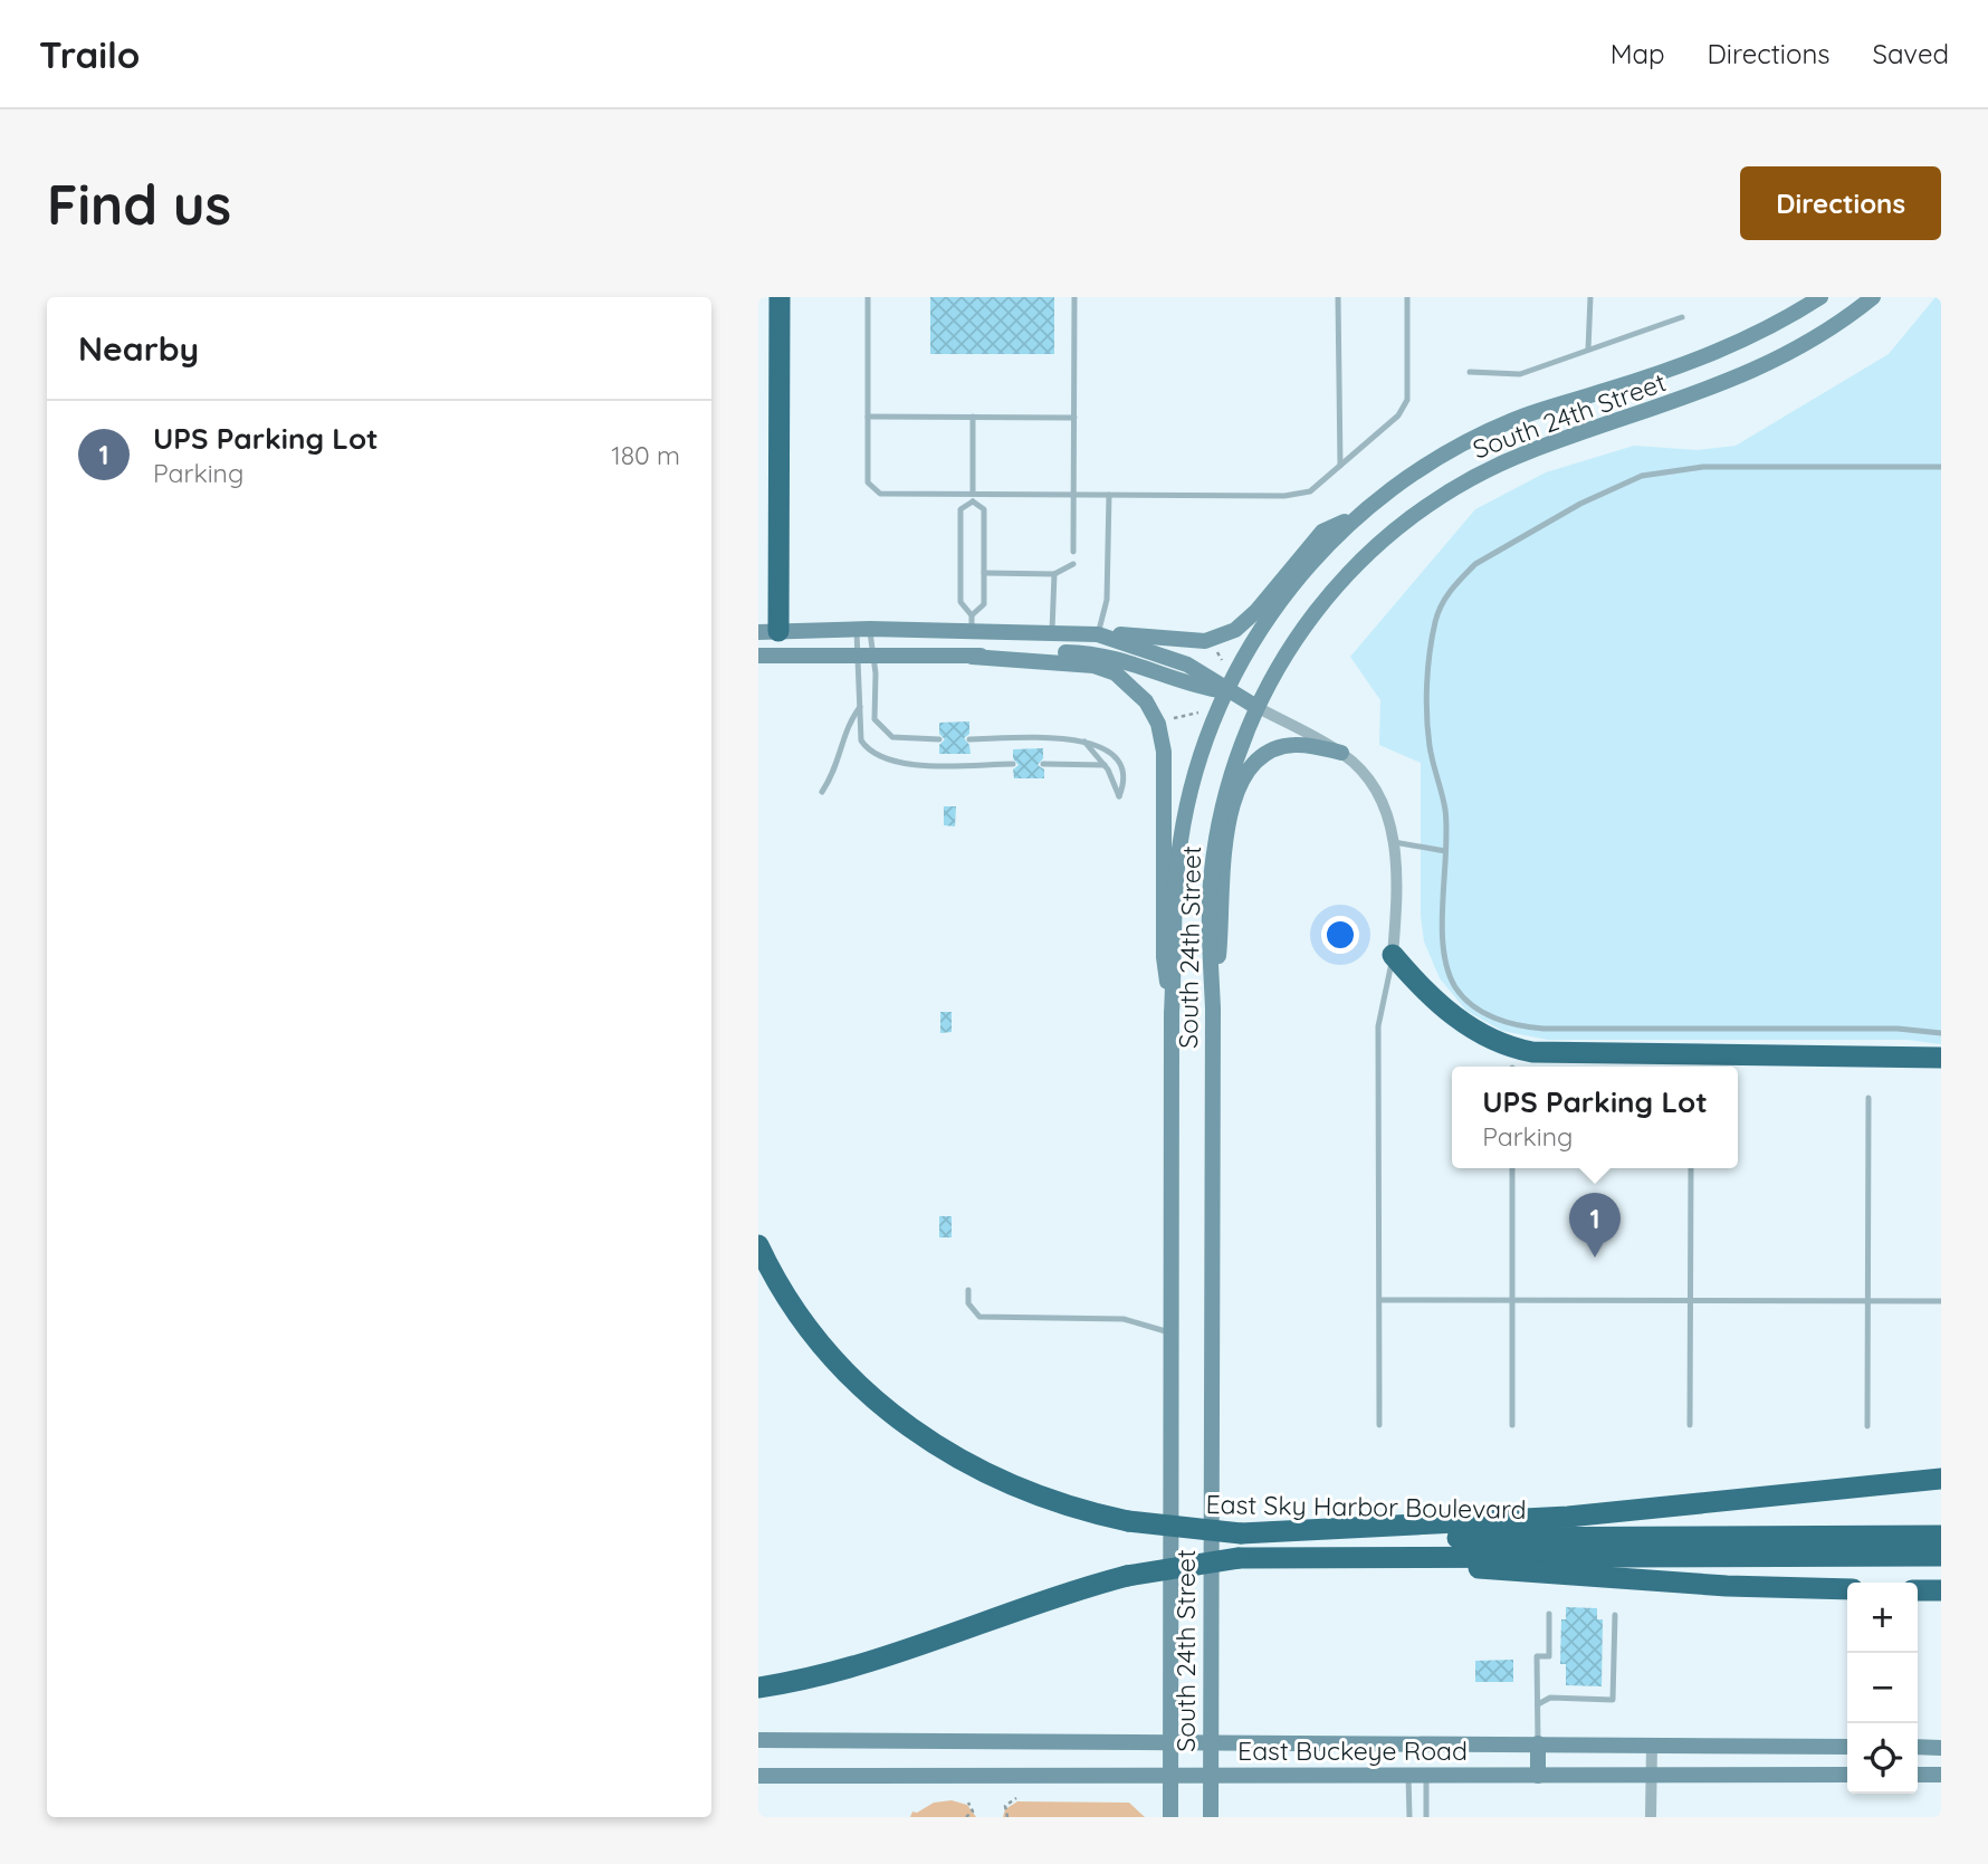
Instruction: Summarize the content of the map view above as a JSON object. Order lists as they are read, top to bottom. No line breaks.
{"streets":{"highway":["East Sky Harbor Boulevard"],"main road":["South 24th Street","East Buckeye Road"]},"crossings":[["South 24th Street","East Buckeye Road"]],"page":{"header":"Trailo","nav":["Map","Directions","Saved"],"buttons":"Directions","title":"Find us","heading":"Nearby","list":[{"mark":"1","name":"UPS Parking Lot","note":"Parking","value":"180 m"}],"popup":["UPS Parking Lot","Parking"],"pins":"1","map_buttons":["+","−"]}}
